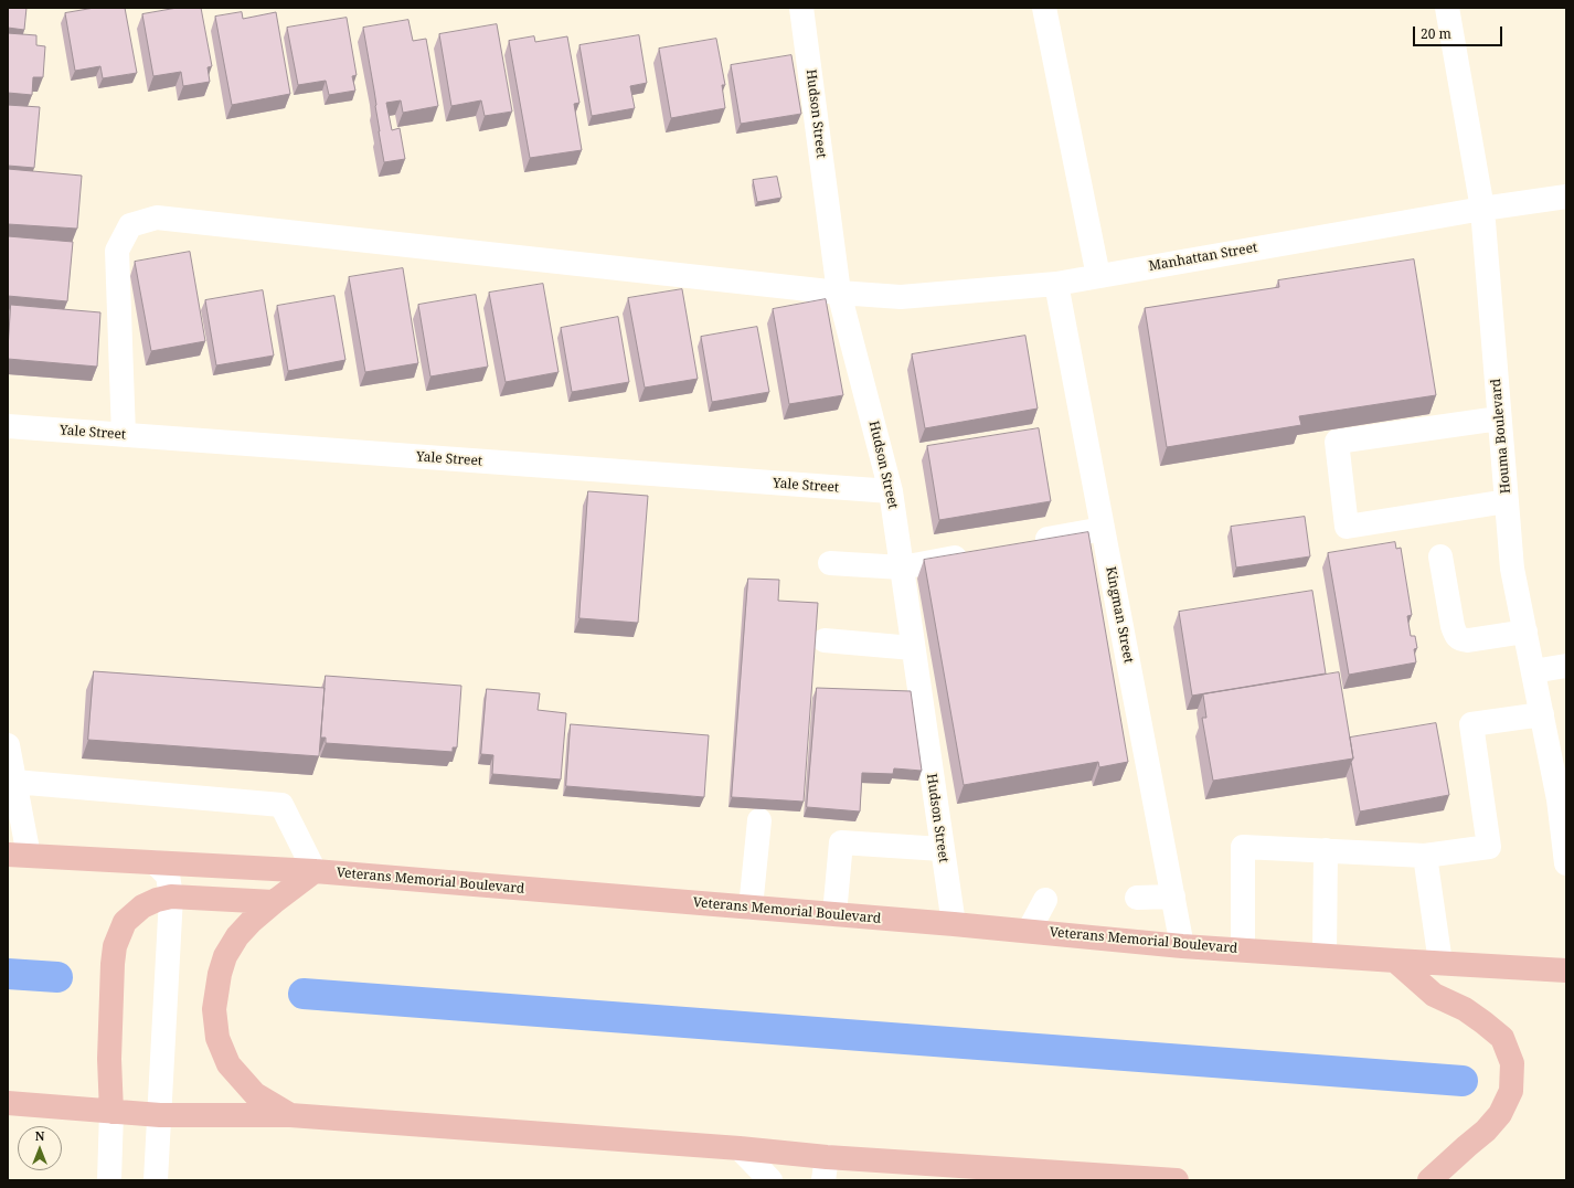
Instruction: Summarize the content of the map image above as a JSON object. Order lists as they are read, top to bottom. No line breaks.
{"streets":{"main road":["Veterans Memorial Boulevard"],"street":["Hudson Street","Manhattan Street","Yale Street","Houma Boulevard","Kingman Street"]},"crossings":[["Hudson Street","Manhattan Street"],["Hudson Street","Yale Street"],["Hudson Street","Veterans Memorial Boulevard"],["Manhattan Street","Yale Street"],["Manhattan Street","Houma Boulevard"],["Manhattan Street","Kingman Street"],["Kingman Street","Veterans Memorial Boulevard"]],"scale_bar":"20 m","north":"top"}
